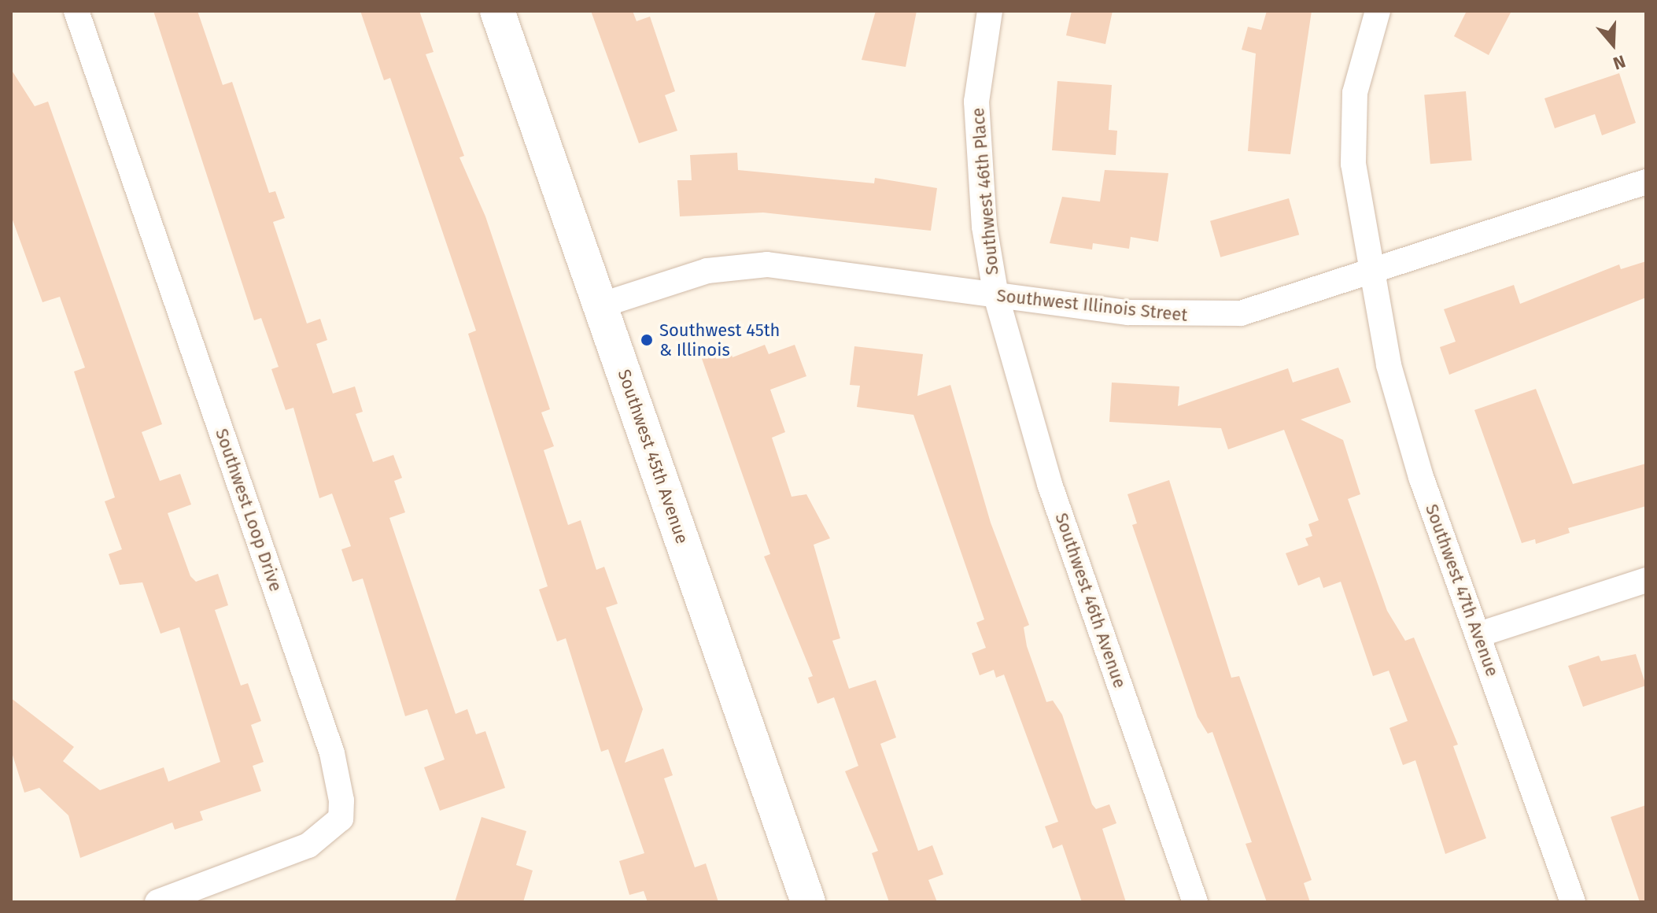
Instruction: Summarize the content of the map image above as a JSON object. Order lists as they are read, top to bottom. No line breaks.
{"streets":{"street":["Southwest 46th Place","Southwest Illinois Street","Southwest 45th Avenue","Southwest Loop Drive","Southwest 47th Avenue","Southwest 46th Avenue"]},"crossings":[["Southwest 46th Place","Southwest Illinois Street"],["Southwest 46th Place","Southwest 46th Avenue"],["Southwest Illinois Street","Southwest 45th Avenue"],["Southwest Illinois Street","Southwest 47th Avenue"],["Southwest Illinois Street","Southwest 46th Avenue"]],"places":["Southwest 45th & Illinois"],"north":"bottom"}
